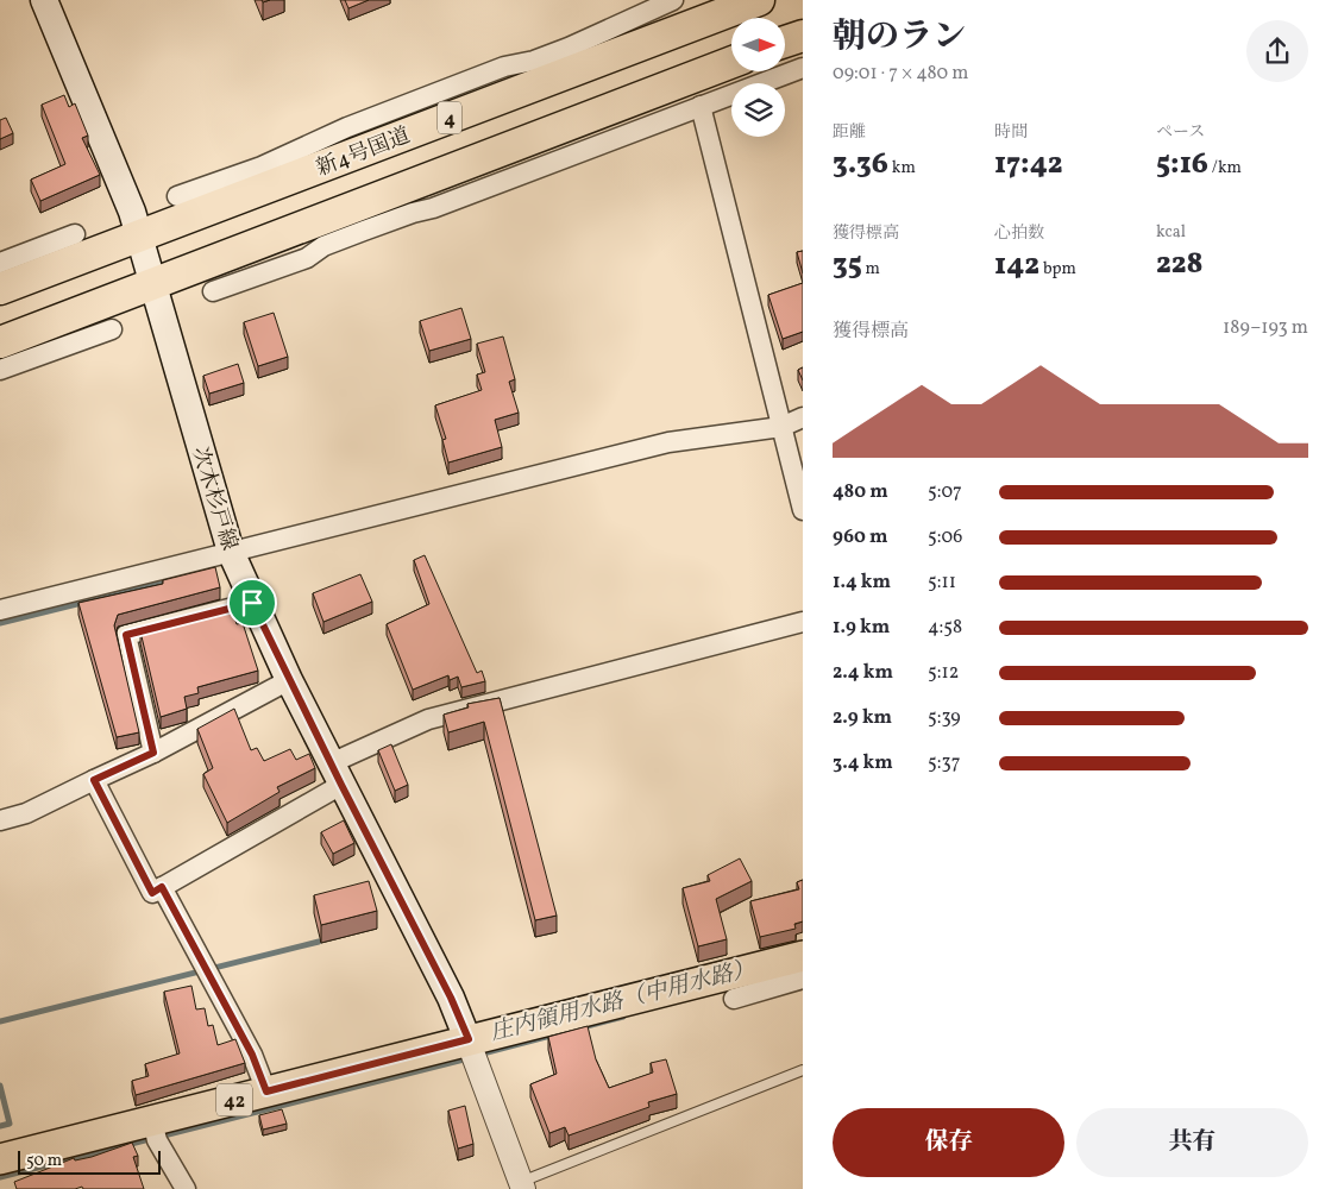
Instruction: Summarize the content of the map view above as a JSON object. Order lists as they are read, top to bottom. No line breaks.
{"streets":{"highway":["4","新4号国道"],"main road":["次木杉戸線","42"]},"crossings":[["新4号国道","次木杉戸線"],["次木杉戸線","42"]],"water":["庄内領用水路（中用水路）"],"scale_bar":"50 m","north":"right","page":{"heading":["朝のラン","09:01 · 7 × 480 m"],"stats":[["距離","3.36 km"],["時間","17:42"],["ペース","5:16 /km"],["獲得標高","35 m"],["心拍数","142 bpm"],["kcal","228"]],"chart":["獲得標高","189–193 m"],"list":[{"name":"480 m","note":"5:07"},{"name":"960 m","note":"5:06"},{"name":"1.4 km","note":"5:11"},{"name":"1.9 km","note":"4:58"},{"name":"2.4 km","note":"5:12"},{"name":"2.9 km","note":"5:39"},{"name":"3.4 km","note":"5:37"}],"buttons":["保存","共有"],"scale":"50 m"}}
